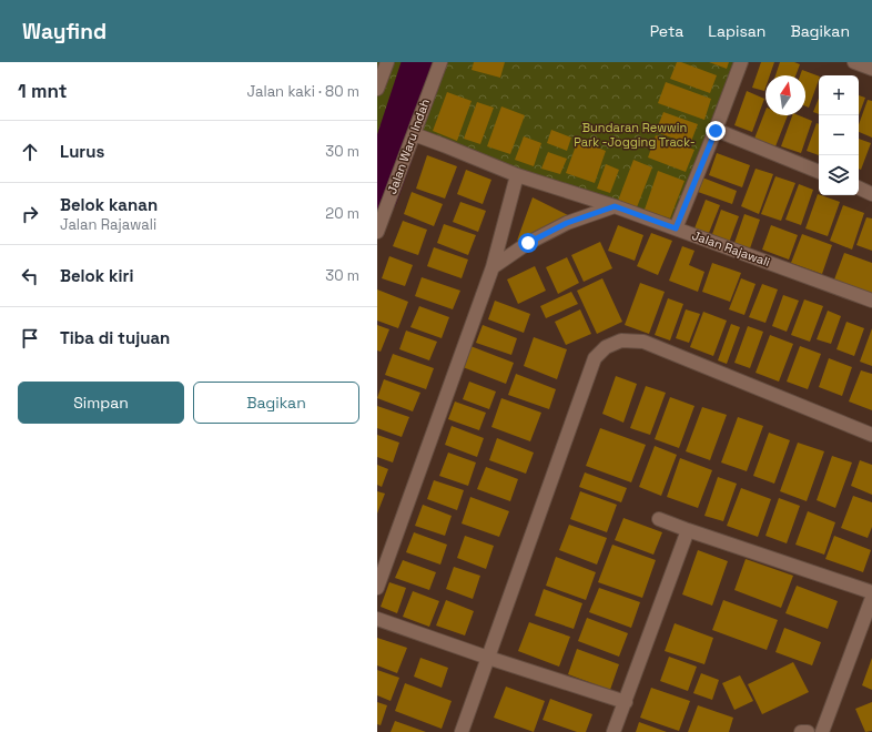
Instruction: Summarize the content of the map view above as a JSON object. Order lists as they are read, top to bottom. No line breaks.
{"streets":{"street":["Jalan Waru Indah","Jalan Rajawali"]},"crossings":[["Jalan Waru Indah","Jalan Rajawali"]],"parks":["Bundaran Rewwin Park -Jogging Track-"],"north":"top","page":{"header":"Wayfind","nav":["Peta","Lapisan","Bagikan"],"heading":["1 mnt","Jalan kaki · 80 m"],"map_buttons":["+","−"],"list":[["Lurus","30 m"],["Belok kanan","Jalan Rajawali","20 m"],["Belok kiri","30 m"],"Tiba di tujuan"],"buttons":["Simpan","Bagikan"]}}
